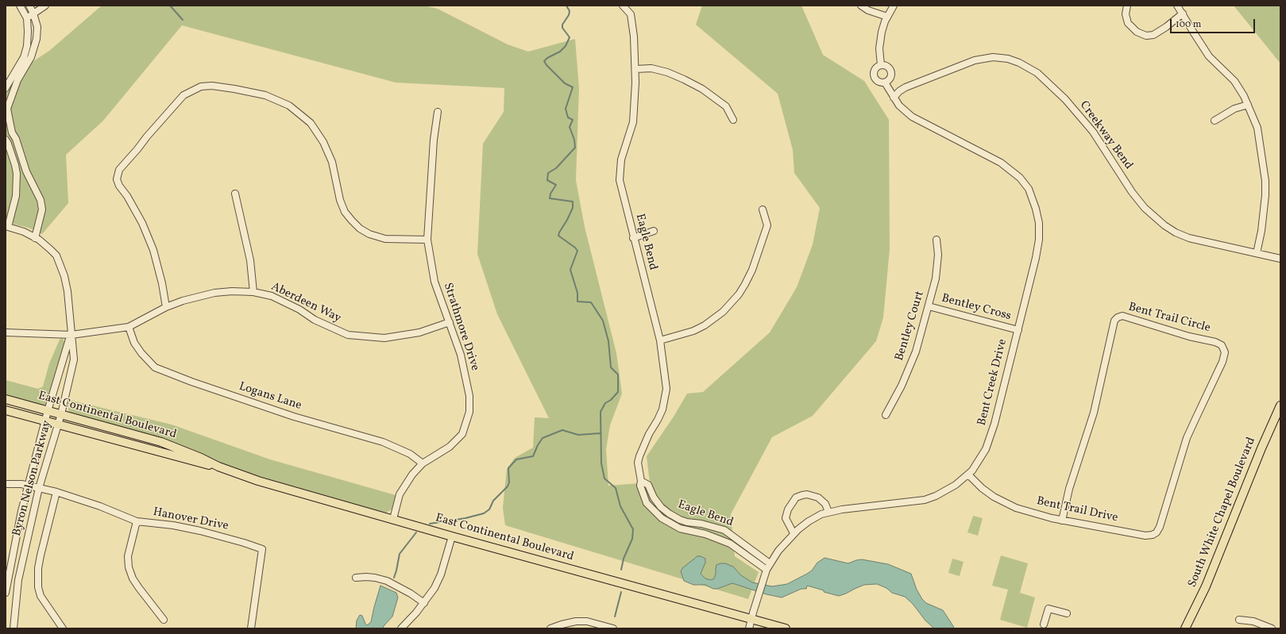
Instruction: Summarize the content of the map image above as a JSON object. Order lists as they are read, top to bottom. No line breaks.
{"streets":{"main road":["East Continental Boulevard","South White Chapel Boulevard"],"street":["Creekway Bend","Eagle Bend","Aberdeen Way","Bentley Cross","Bent Trail Circle","Bentley Court","Strathmore Drive","Bent Creek Drive","Logans Lane","Byron Nelson Parkway","Bent Trail Drive","Hanover Drive"]},"crossings":[["Creekway Bend","Bent Creek Drive"],["Eagle Bend","Bent Creek Drive"],["Aberdeen Way","Strathmore Drive"],["Aberdeen Way","Logans Lane"],["Aberdeen Way","Byron Nelson Parkway"],["Bentley Cross","Bentley Court"],["Bentley Cross","Bent Creek Drive"],["Bent Trail Circle","Bent Trail Drive"],["Strathmore Drive","Logans Lane"],["Strathmore Drive","East Continental Boulevard"],["Bent Creek Drive","East Continental Boulevard"],["Bent Creek Drive","Bent Trail Drive"],["East Continental Boulevard","Byron Nelson Parkway"],["Byron Nelson Parkway","Hanover Drive"]],"scale_bar":"100 m"}
